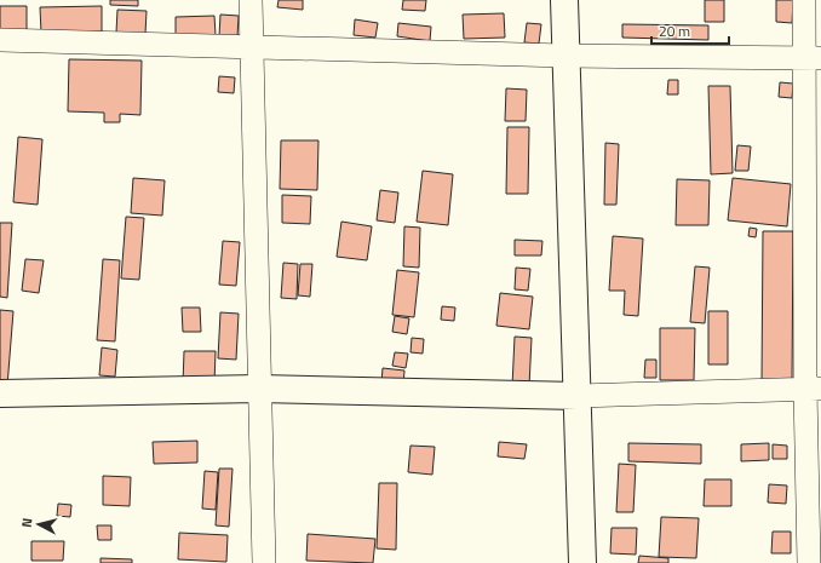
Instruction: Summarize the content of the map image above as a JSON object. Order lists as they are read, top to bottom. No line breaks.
{"scale_bar":"20 m","north":"left"}
